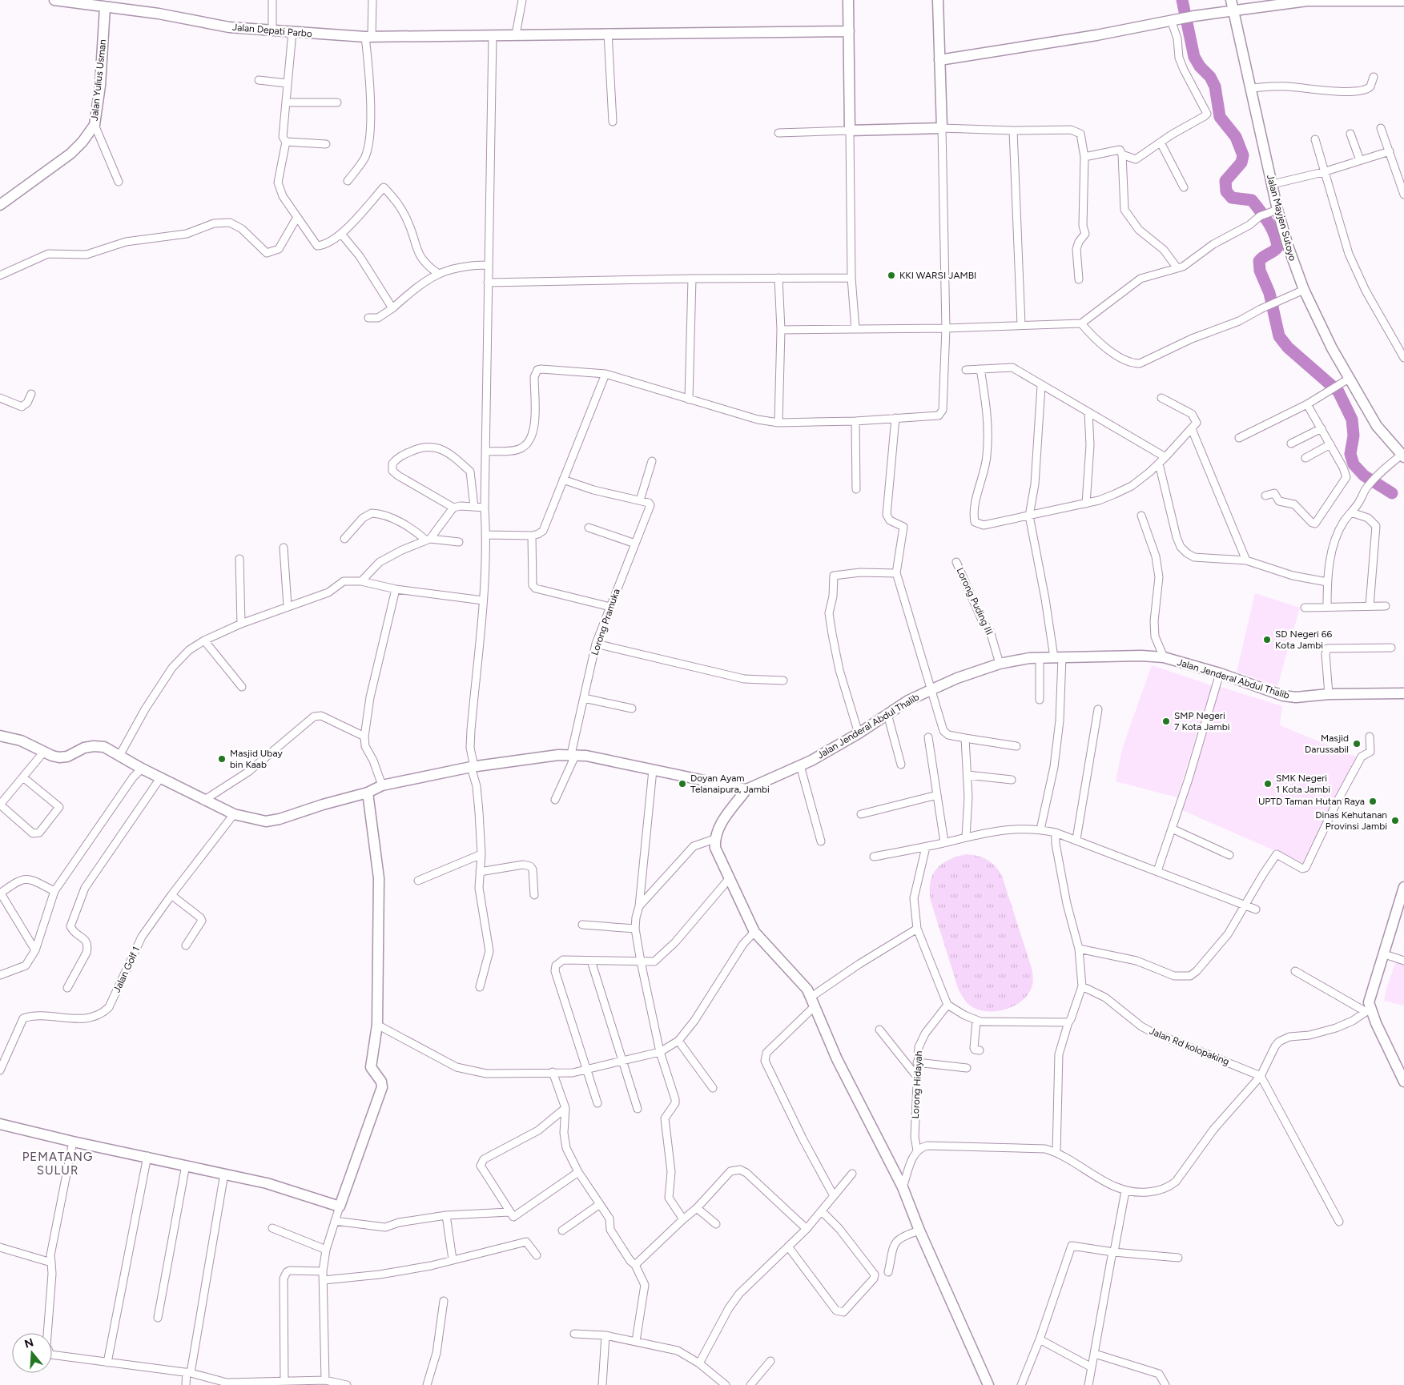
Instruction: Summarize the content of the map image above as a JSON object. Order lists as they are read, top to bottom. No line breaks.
{"streets":{"street":["Jalan Depati Parbo","Jalan Yulius Usman","Jalan Mayjen Sutoyo","Lorong Puding III","Lorong Pramuka","Jalan Jenderal Abdul Thalib","Jalan Golf 1","Jalan Rd kolopaking","Lorong Hidayah"]},"crossings":[["Jalan Depati Parbo","Jalan Yulius Usman"],["Lorong Puding III","Jalan Jenderal Abdul Thalib"]],"districts":["PEMATANG SULUR"],"places":["KKI WARSI JAMBI","SD Negeri 66 Kota Jambi","SMP Negeri 7 Kota Jambi","Masjid Darussabil","Masjid Ubay bin Kaab","Doyan Ayam Telanaipura, Jambi","SMK Negeri 1 Kota Jambi","UPTD Taman Hutan Raya","Dinas Kehutanan Provinsi Jambi"],"north":"top"}
